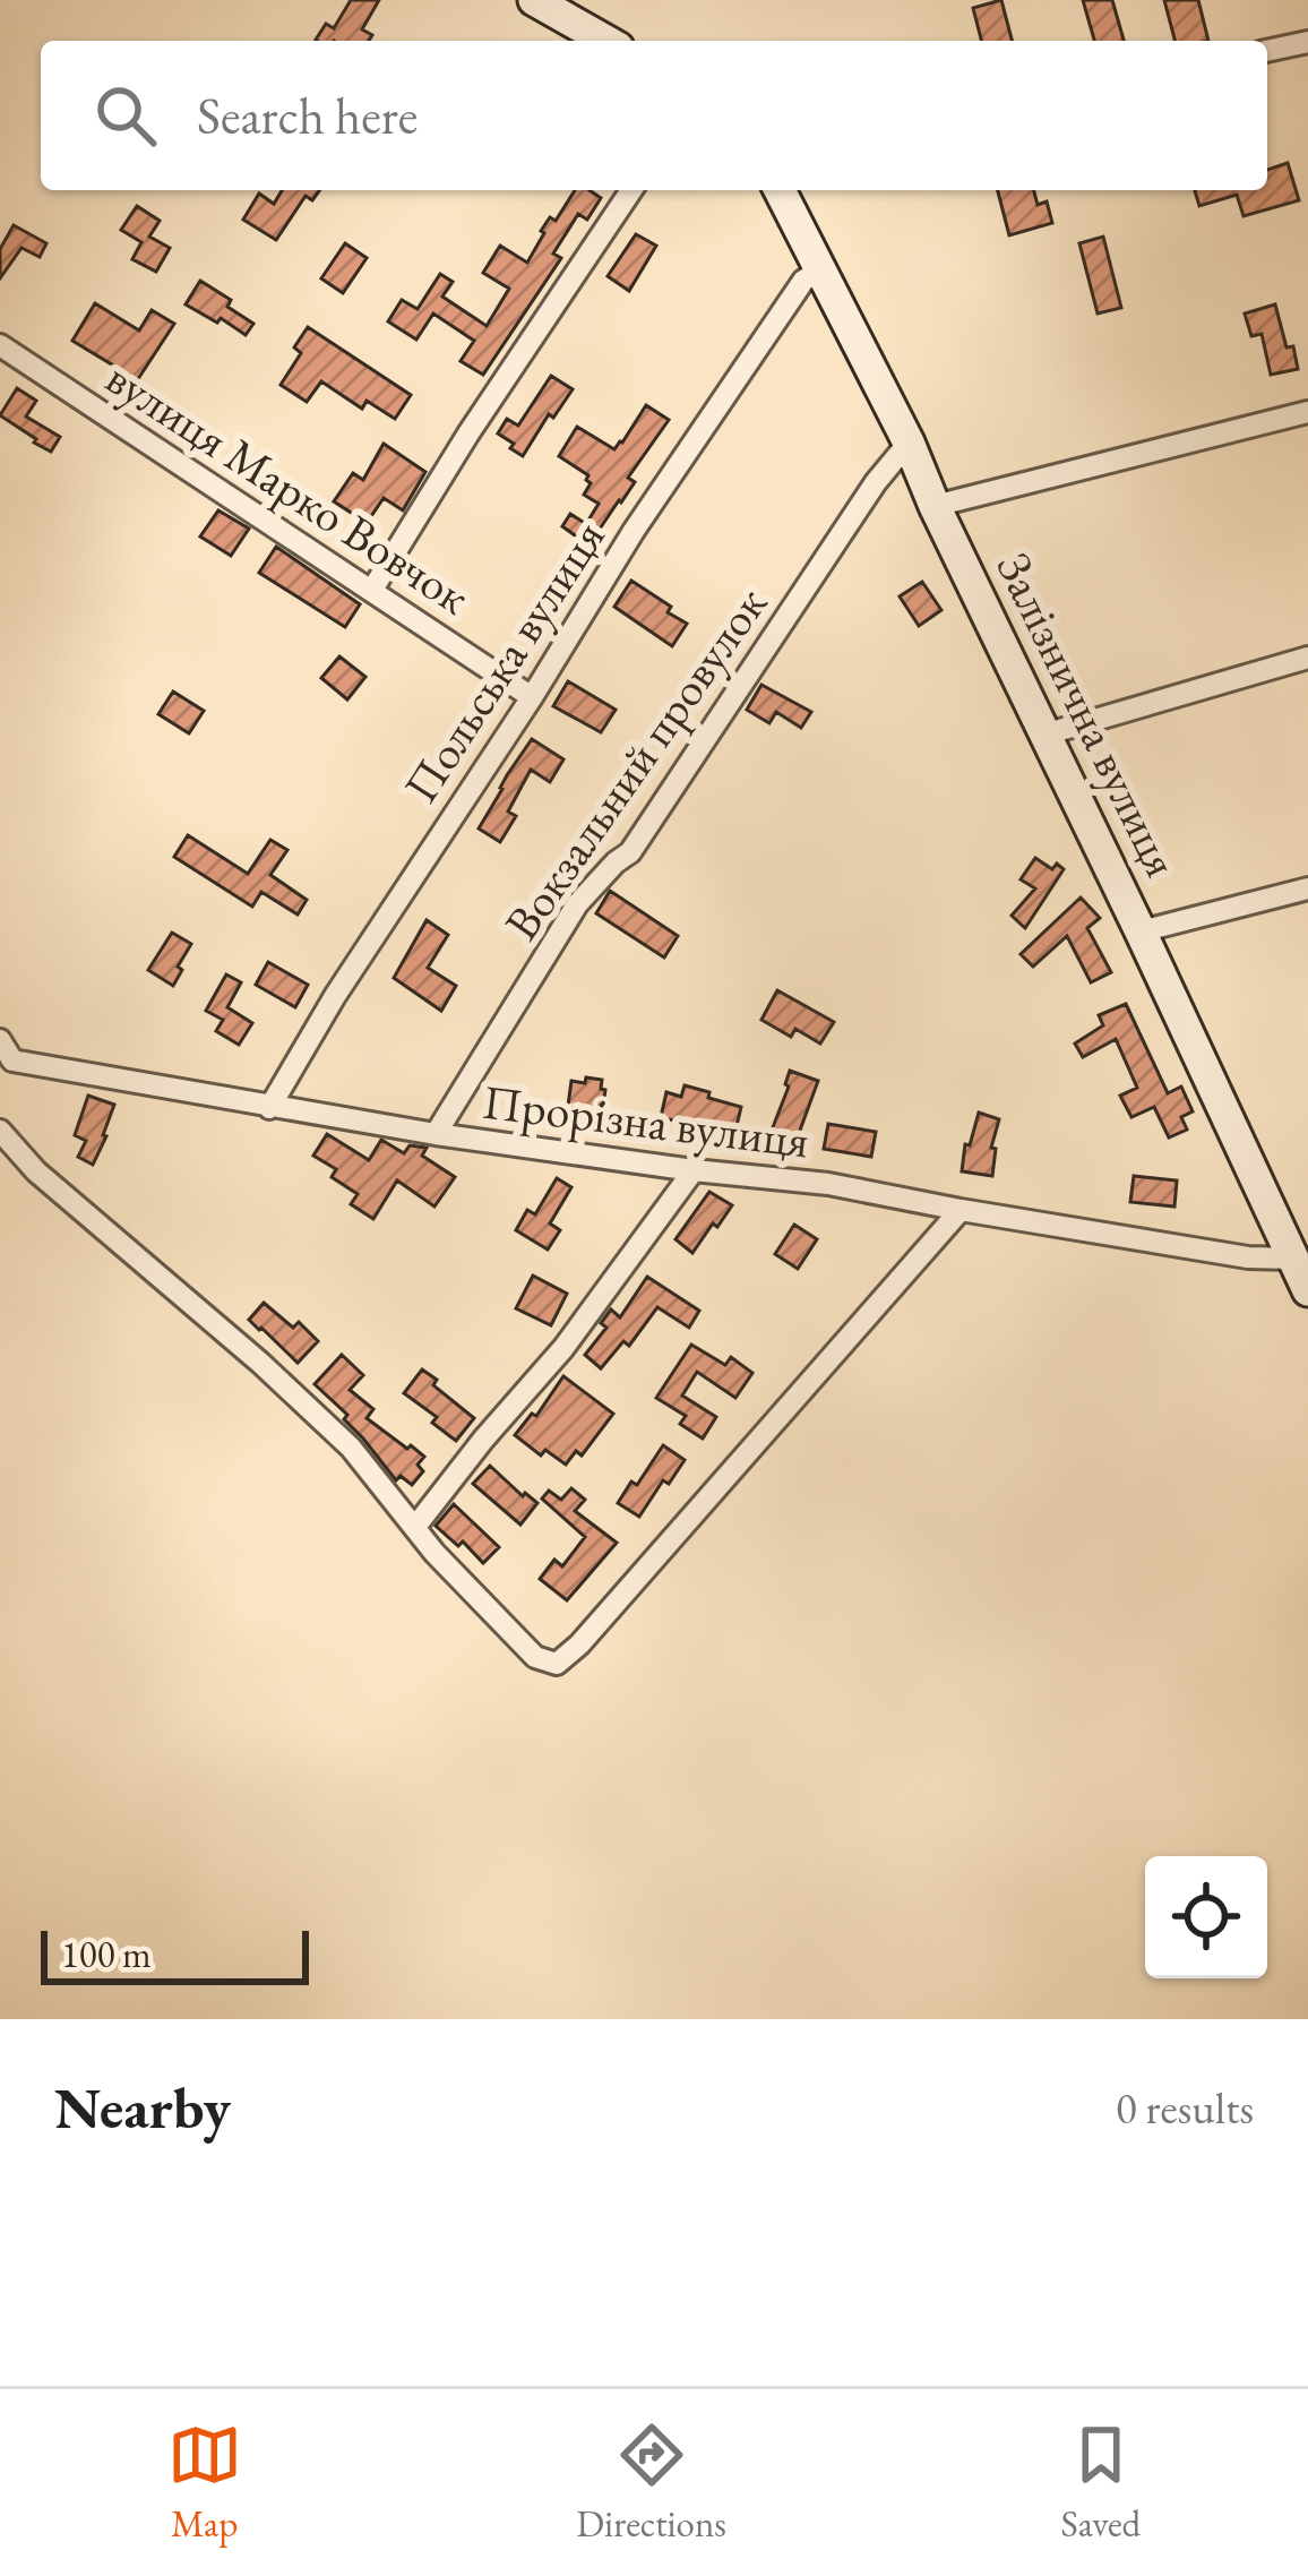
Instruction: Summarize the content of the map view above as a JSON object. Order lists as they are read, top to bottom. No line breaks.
{"streets":{"street":["вулиця Марко Вовчок","Польська вулиця","Залізнична вулиця","Вокзальний провулок","Прорізна вулиця"]},"crossings":[["вулиця Марко Вовчок","Польська вулиця"],["Польська вулиця","Залізнична вулиця"],["Польська вулиця","Прорізна вулиця"],["Залізнична вулиця","Вокзальний провулок"],["Залізнична вулиця","Прорізна вулиця"],["Вокзальний провулок","Прорізна вулиця"]],"scale_bar":"100 m","page":{"search":"Search here","scale":"100 m","heading":["Nearby","0 results"],"nav":["Map","Directions","Saved"]}}
